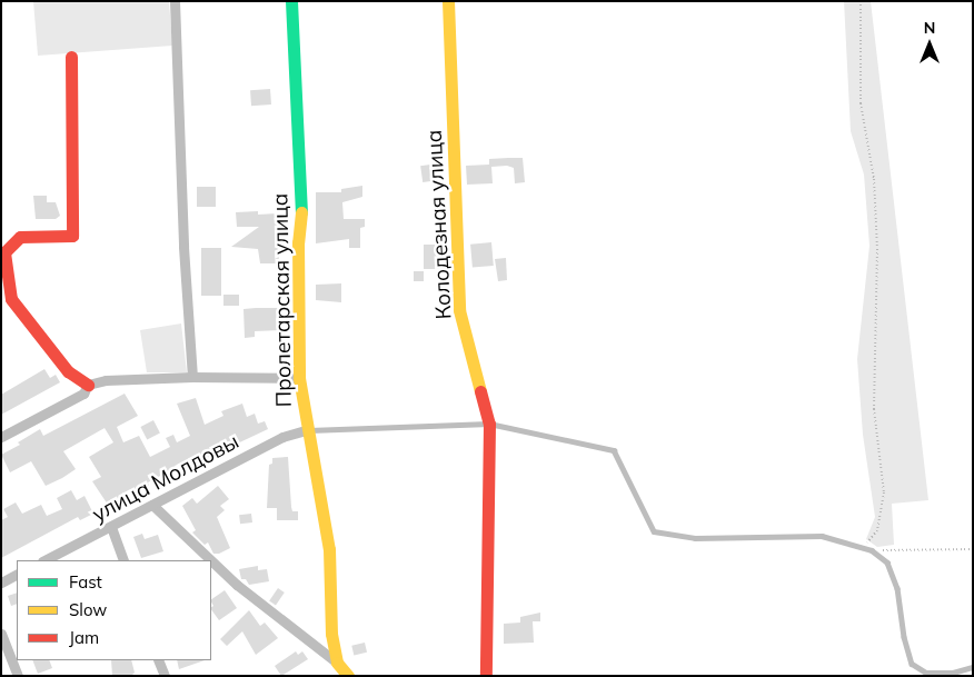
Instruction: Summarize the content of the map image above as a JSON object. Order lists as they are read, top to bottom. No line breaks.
{"streets":{"street":["Колодезная улица","Пролетарская улица","улица Молдовы"]},"crossings":[["Пролетарская улица","улица Молдовы"]],"legend":["Fast","Slow","Jam"],"north":"top"}
